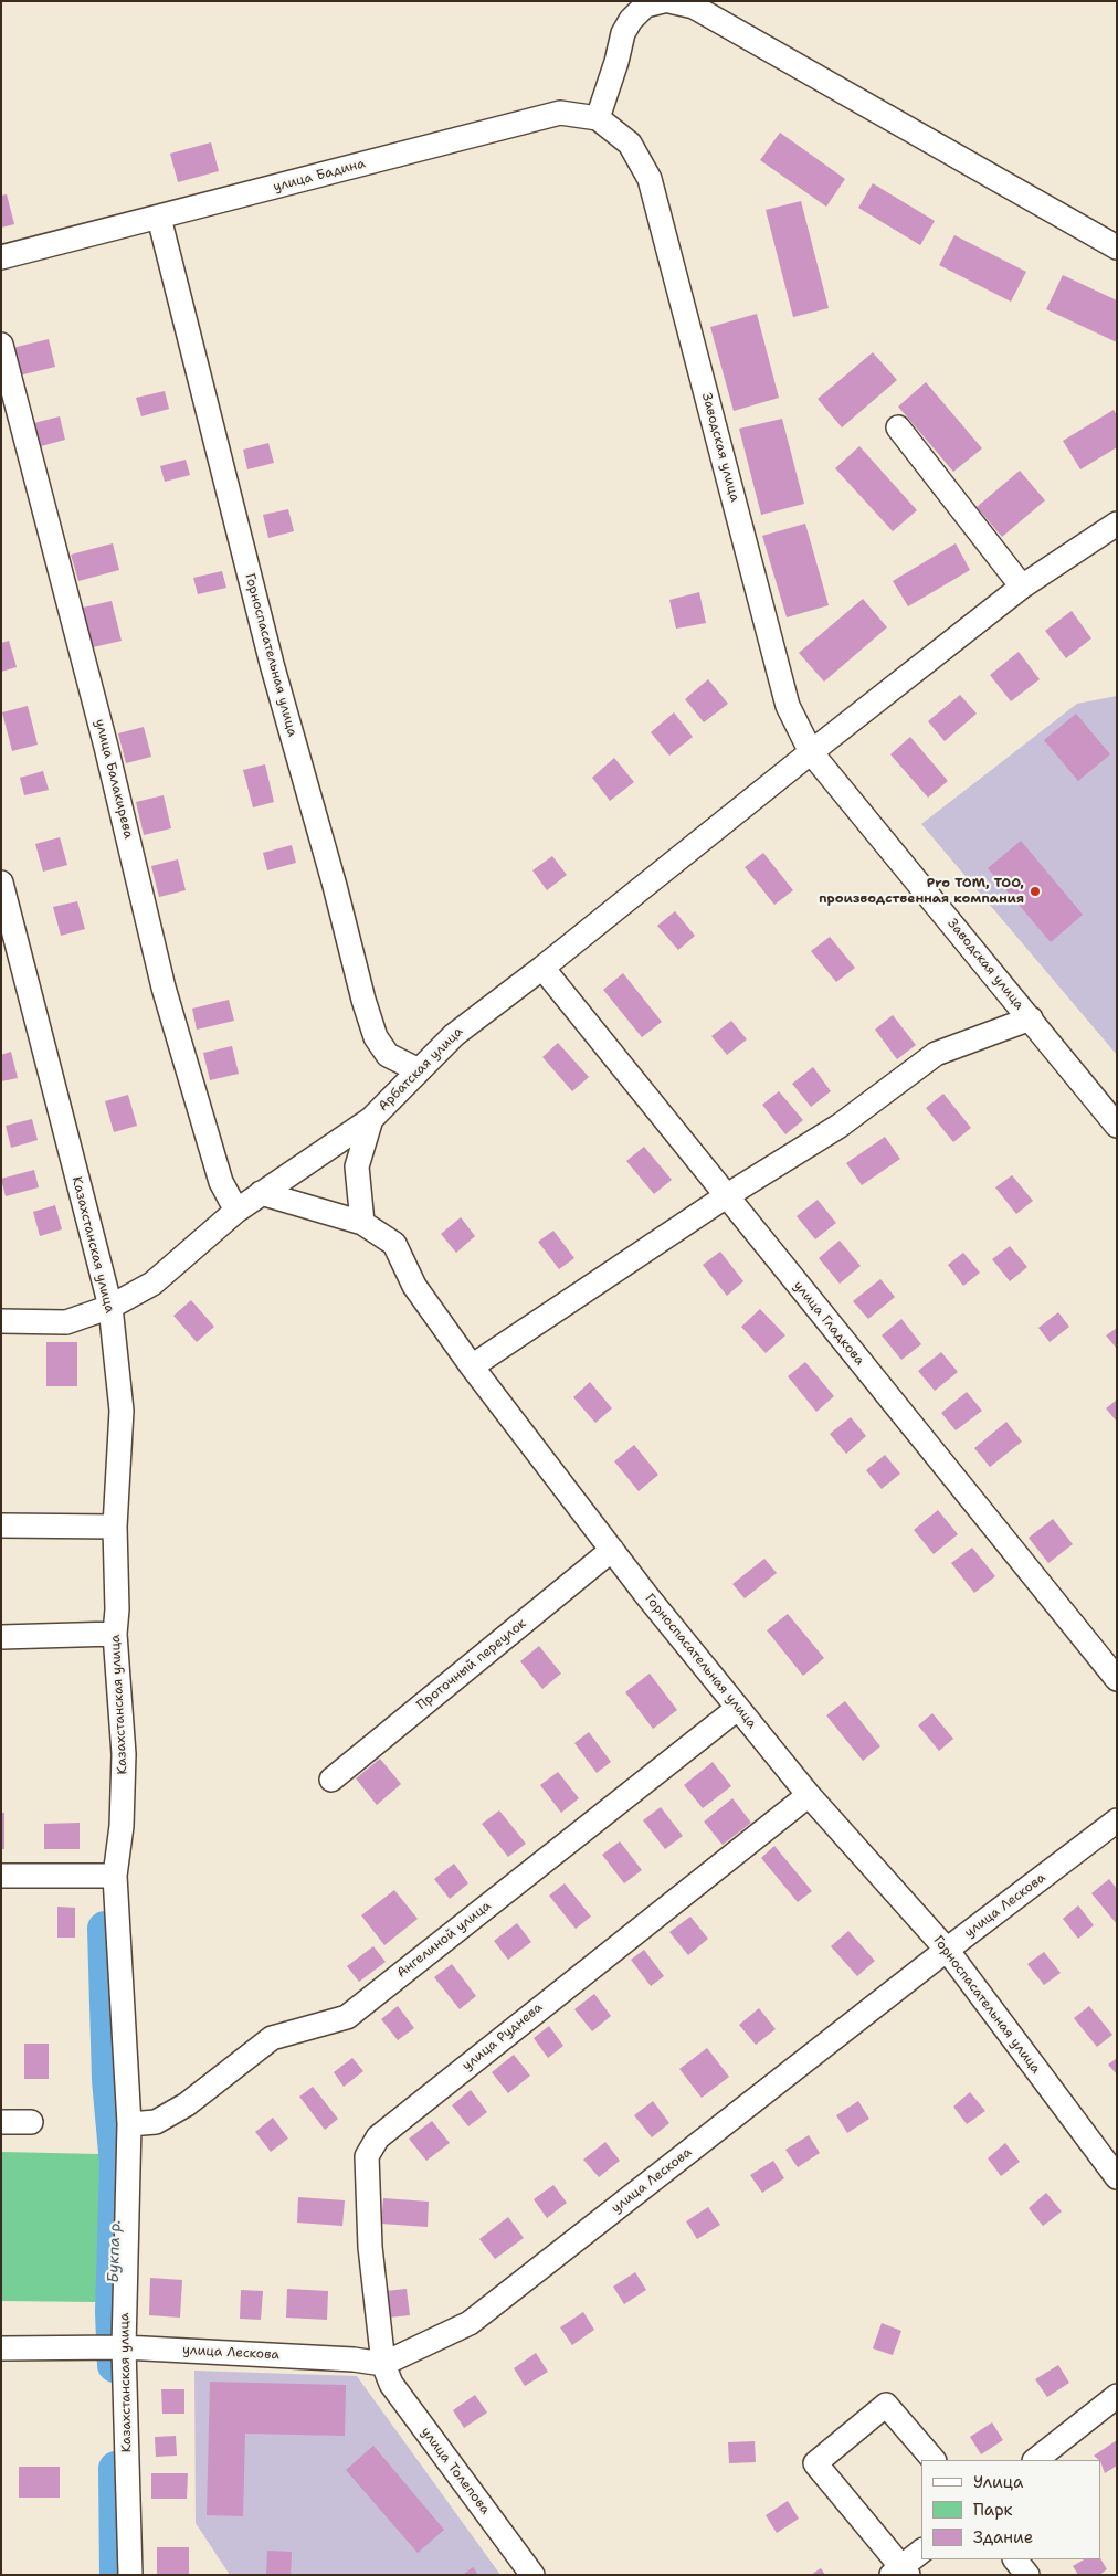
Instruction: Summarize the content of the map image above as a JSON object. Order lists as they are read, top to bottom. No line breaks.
{"streets":{"street":["улица Бадина","Заводская улица","Горноспасательная улица","улица Балакирева","Арбатская улица","Казахстанская улица","улица Гладкова","Проточный переулок","улица Лескова","Ангелиной улица","улица Руднева","улица Толепова"]},"crossings":[["улица Бадина","Заводская улица"],["улица Бадина","Горноспасательная улица"],["Заводская улица","Арбатская улица"],["Горноспасательная улица","Арбатская улица"],["Горноспасательная улица","Проточный переулок"],["Горноспасательная улица","улица Лескова"],["Горноспасательная улица","Ангелиной улица"],["Горноспасательная улица","улица Руднева"],["улица Балакирева","Арбатская улица"],["Арбатская улица","Казахстанская улица"],["Арбатская улица","улица Гладкова"],["Казахстанская улица","улица Лескова"],["Казахстанская улица","Ангелиной улица"],["улица Лескова","улица Руднева"],["улица Лескова","улица Толепова"],["улица Руднева","улица Толепова"]],"water":["Букпа р."],"places":["Pro TOM, ТОО, производственная компания"],"legend":["Улица","Парк","Здание"]}
